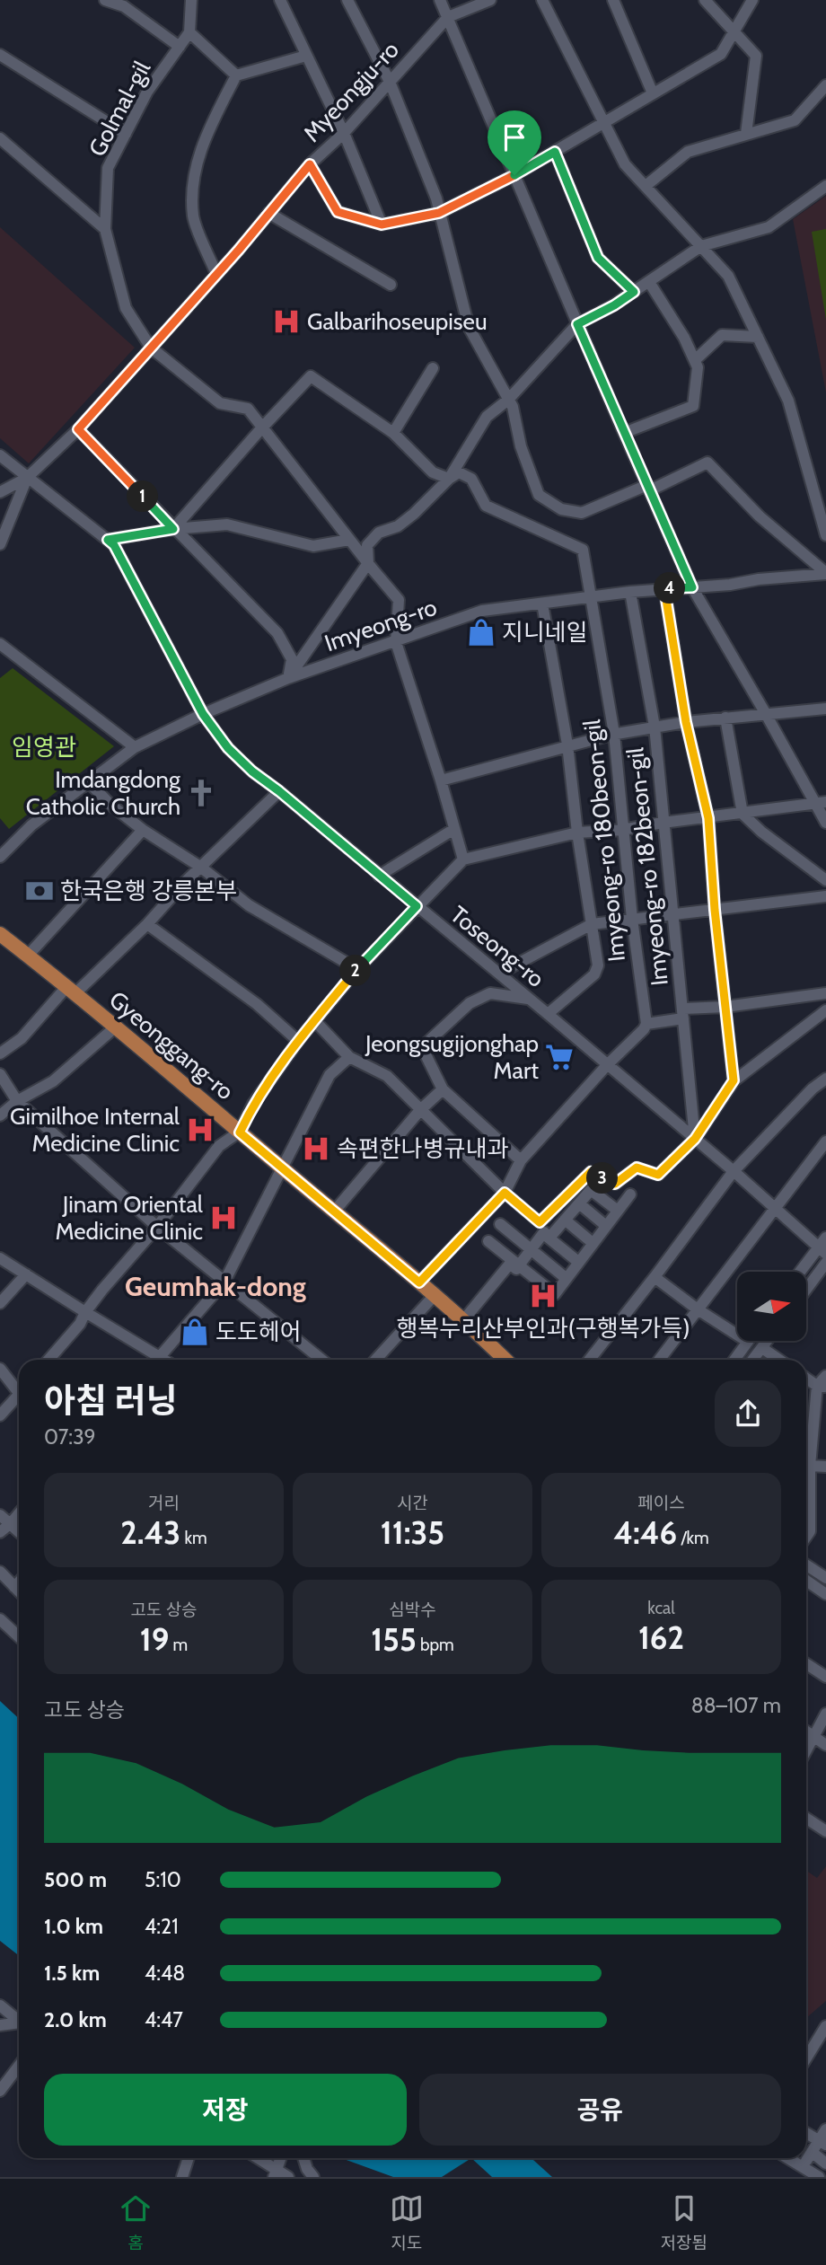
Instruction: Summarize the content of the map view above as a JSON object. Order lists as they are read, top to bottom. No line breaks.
{"streets":{"main road":["Gyeonggang-ro"],"street":["Myeongju-ro","Golmal-gil","Imyeong-ro","Imyeong-ro 180beon-gil","Imyeong-ro 182beon-gil","Toseong-ro"]},"crossings":[["Myeongju-ro","Golmal-gil"],["Myeongju-ro","Toseong-ro"],["Golmal-gil","Imyeong-ro"],["Imyeong-ro","Imyeong-ro 180beon-gil"],["Imyeong-ro","Imyeong-ro 182beon-gil"],["Imyeong-ro","Toseong-ro"],["Imyeong-ro 182beon-gil","Toseong-ro"]],"districts":["Geumhak-dong"],"parks":["임영관"],"places":{"hospital":["Galbarihoseupiseu","Gimilhoe Internal Medicine Clinic","속편한나병규내과","Jinam Oriental Medicine Clinic","행복누리산부인과(구행복가득)"],"shop":["지니네일","도도헤어"],"church":["Imdangdong Catholic Church"],"bank":["한국은행 강릉본부"],"supermarket":["Jeongsugijonghap Mart"]},"north":"right","page":{"pins":["1","4","2","3"],"heading":["아침 러닝","07:39"],"stats":[["거리","2.43 km"],["시간","11:35"],["페이스","4:46 /km"],["고도 상승","19 m"],["심박수","155 bpm"],["kcal","162"]],"chart":["고도 상승","88–107 m"],"list":[{"name":"500 m","note":"5:10"},{"name":"1.0 km","note":"4:21"},{"name":"1.5 km","note":"4:48"},{"name":"2.0 km","note":"4:47"}],"buttons":["저장","공유"],"tabs":["홈","지도","저장됨"]}}
